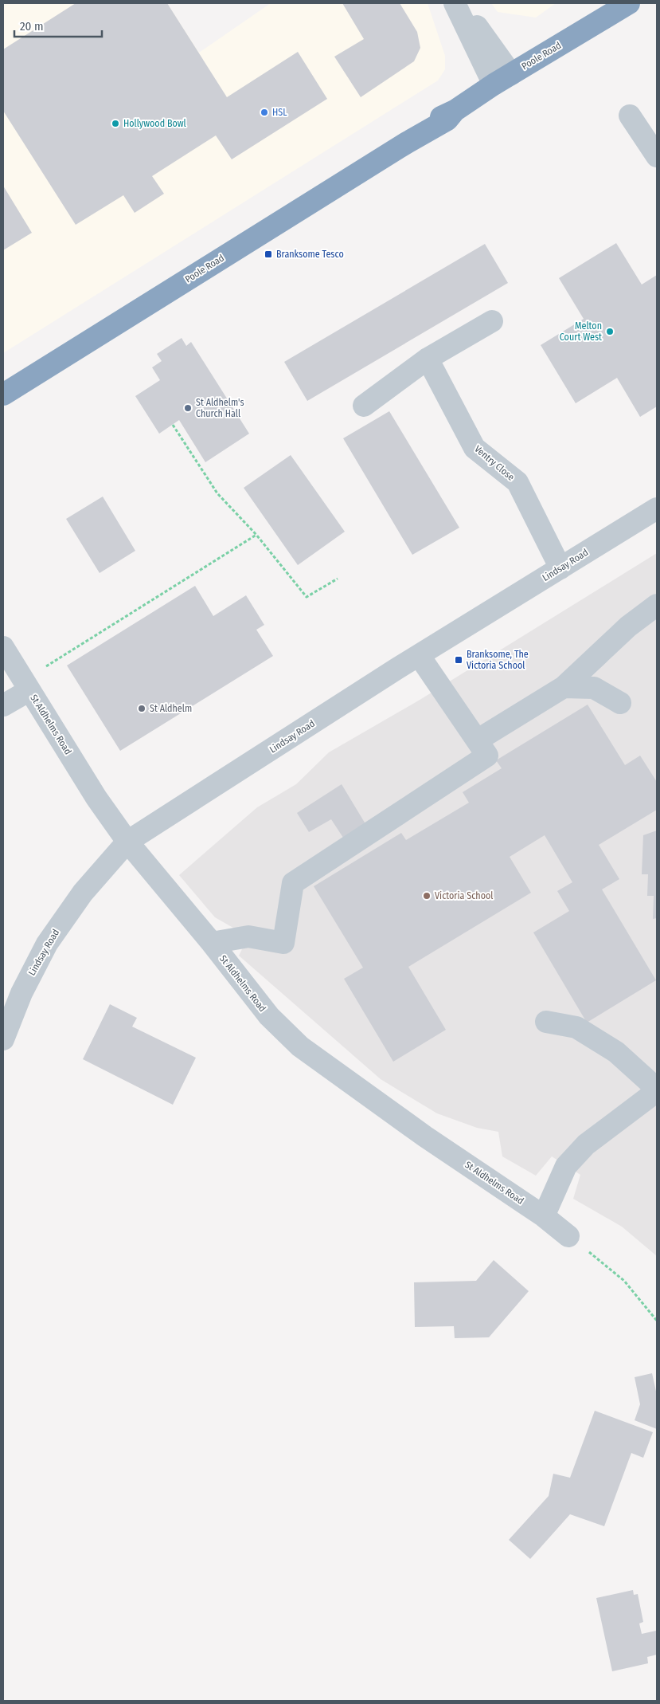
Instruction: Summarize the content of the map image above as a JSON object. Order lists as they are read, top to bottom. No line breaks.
{"streets":{"highway":["Poole Road"],"street":["Ventry Close","Lindsay Road","St Aldhelms Road"]},"crossings":[["Ventry Close","Lindsay Road"],["Lindsay Road","St Aldhelms Road"]],"places":{"other":["HSL","Hollywood Bowl","Melton Court West","St Aldhelm's Church Hall","St Aldhelm","Victoria School"],"transit":["Branksome Tesco","Branksome, The Victoria School"]},"scale_bar":"20 m"}
